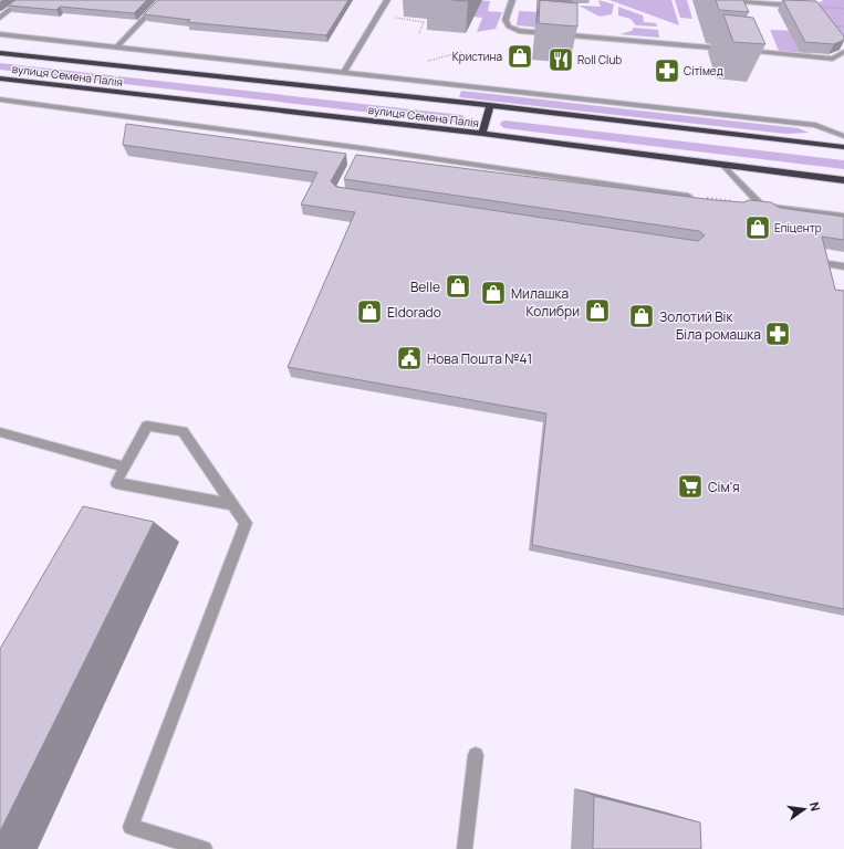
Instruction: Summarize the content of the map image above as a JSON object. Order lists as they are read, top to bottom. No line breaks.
{"streets":{"highway":["вулиця Семена Палія"]},"places":{"shop":["Кристина","Епіцентр","Belle","Милашка","Колибри","Eldorado","Золотий Вік"],"restaurant":["Roll Club"],"pharmacy":["Сітімед","Біла ромашка"],"public building":["Нова Пошта №41"],"supermarket":["Сім'я"]},"north":"right"}
